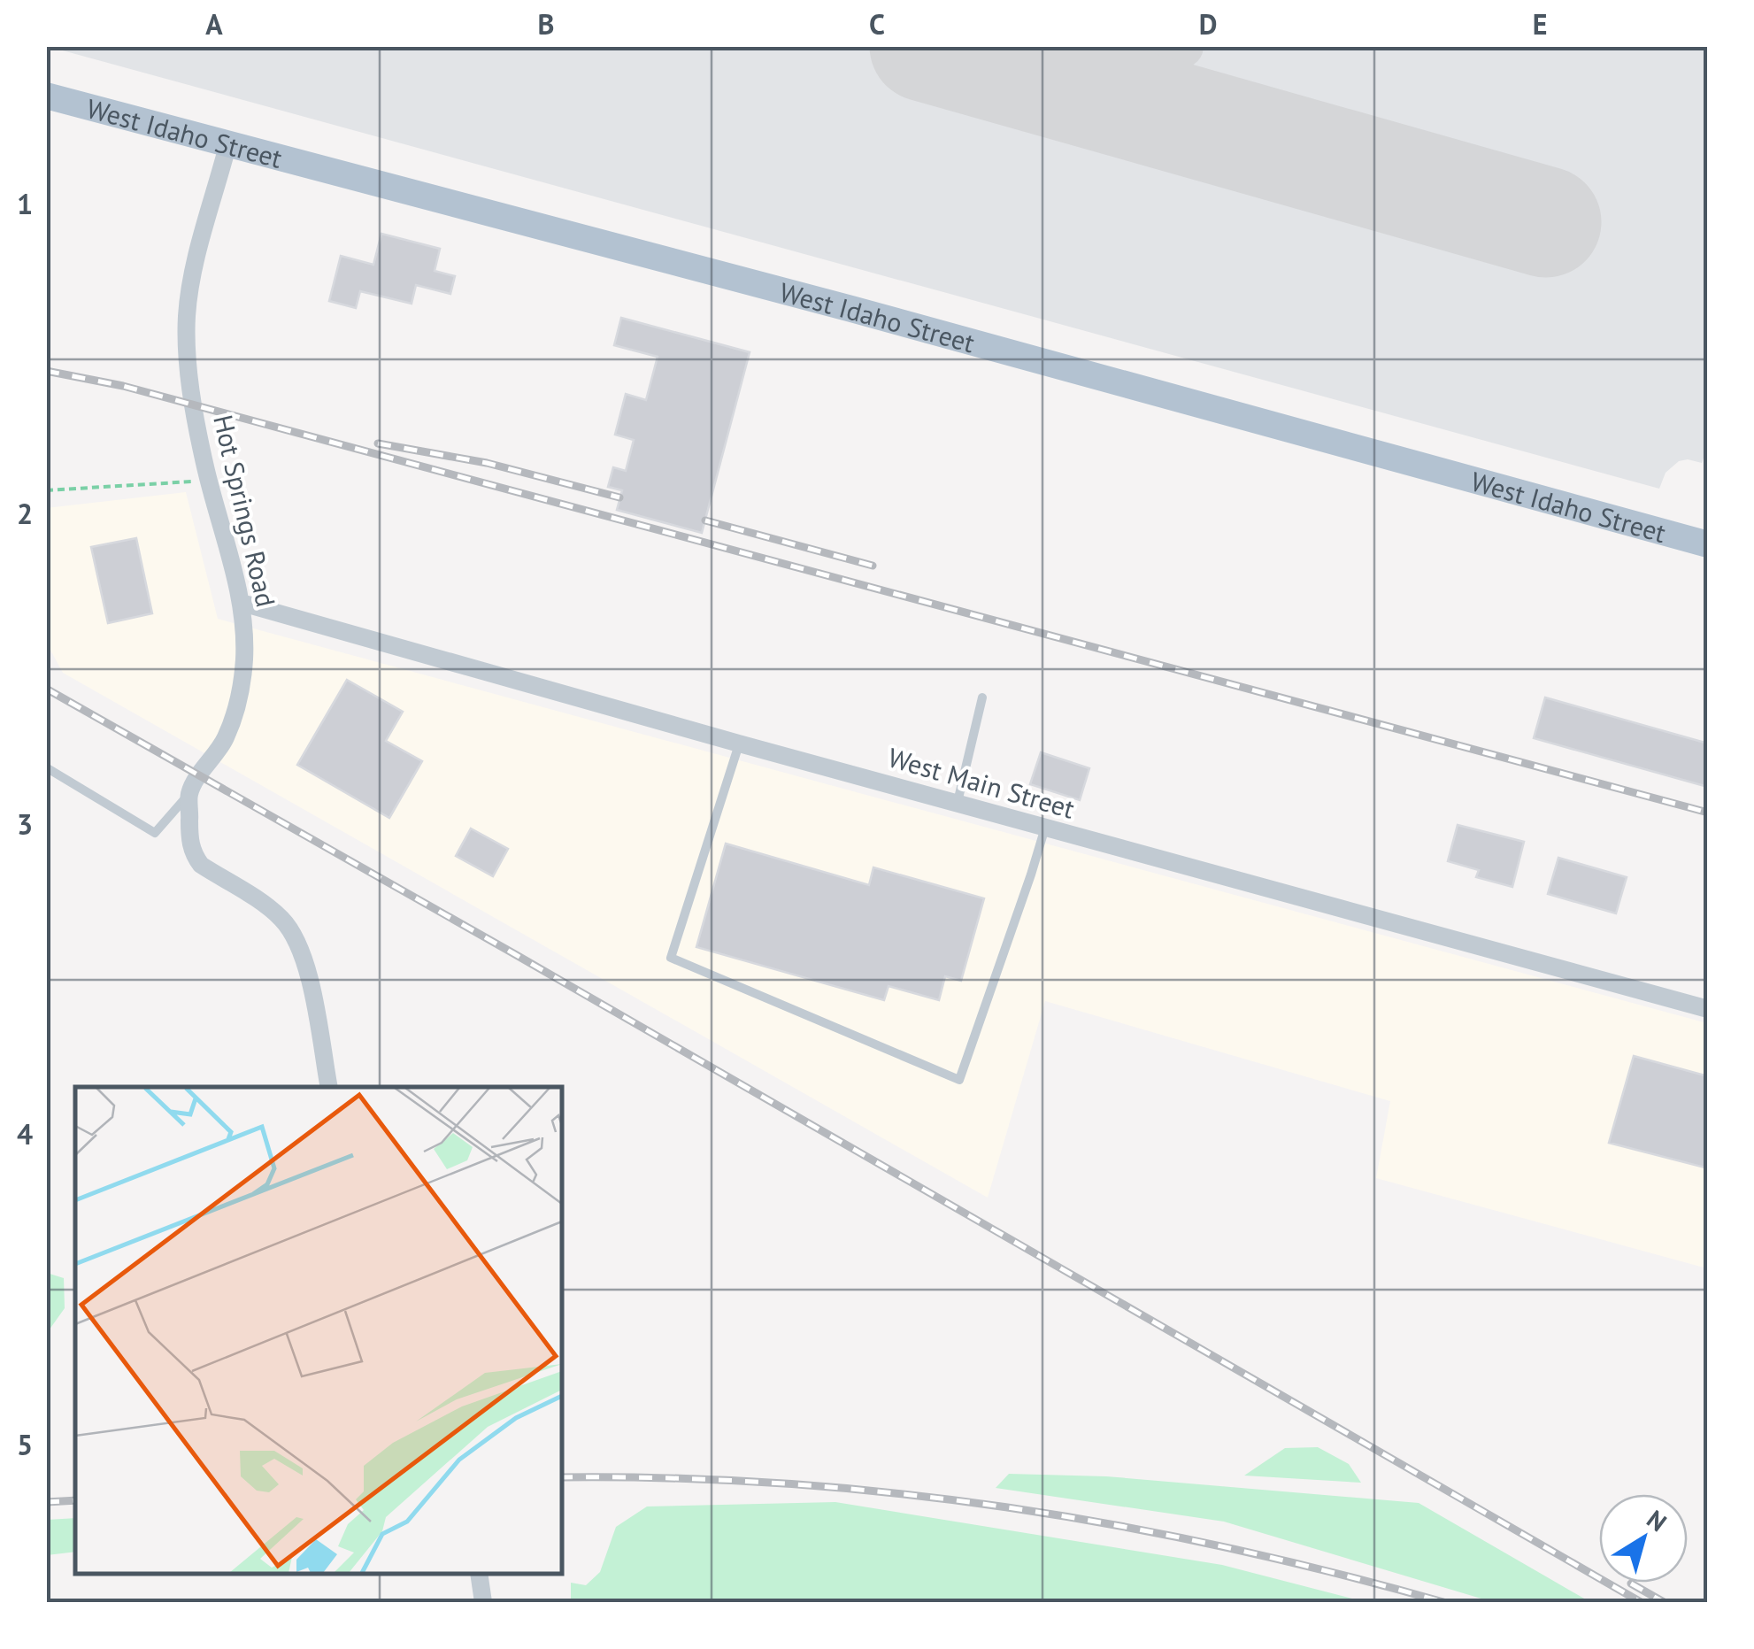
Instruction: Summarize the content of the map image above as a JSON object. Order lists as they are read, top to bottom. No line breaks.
{"streets":{"main road":["West Idaho Street"],"street":["Hot Springs Road","West Main Street"]},"crossings":[["West Idaho Street","Hot Springs Road"],["Hot Springs Road","West Main Street"]],"north":"top right","grid":{"columns":["A","B","C","D","E"],"rows":["1","2","3","4","5"]}}
